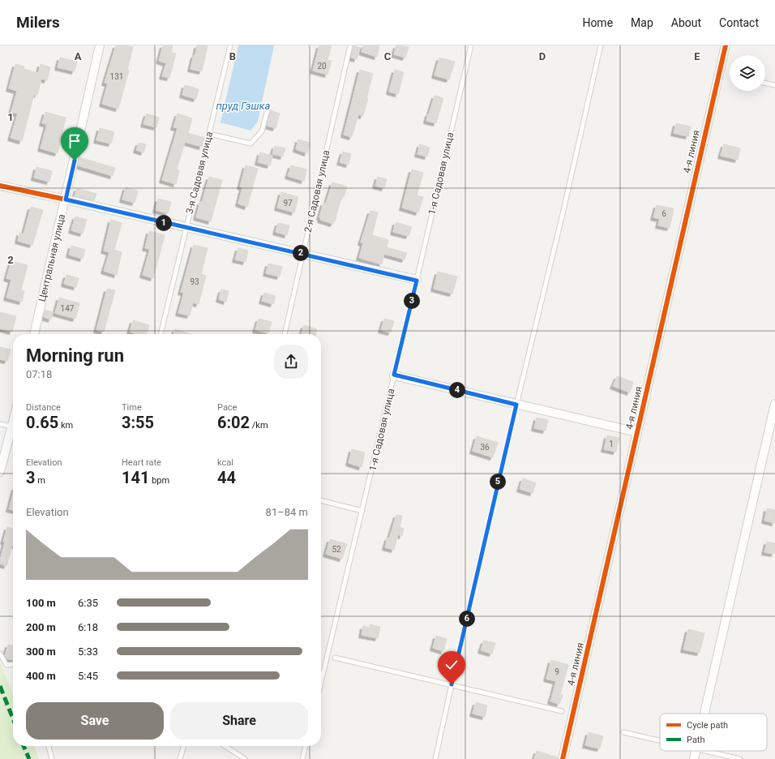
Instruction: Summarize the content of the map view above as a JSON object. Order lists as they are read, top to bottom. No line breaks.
{"streets":{"street":["4-я линия","Центральная улица"],"lane":["3-я Садовая улица","1-я Садовая улица","2-я Садовая улица"]},"water":["пруд Гэшка"],"house_numbers":["20","131","97","6","93","147","1","36","52","9"],"legend":["Cycle path","Path"],"page":{"header":"Milers","nav":["Home","Map","About","Contact"],"pins":["1","2","3","4","5","6"],"heading":["Morning run","07:18"],"stats":[["Distance","0.65 km"],["Time","3:55"],["Pace","6:02 /km"],["Elevation","3 m"],["Heart rate","141 bpm"],["kcal","44"]],"chart":["Elevation","81–84 m"],"list":[{"name":"100 m","note":"6:35"},{"name":"200 m","note":"6:18"},{"name":"300 m","note":"5:33"},{"name":"400 m","note":"5:45"}],"buttons":["Save","Share"]},"grid":{"columns":["A","B","C","D","E"],"rows":["1","2"]}}
